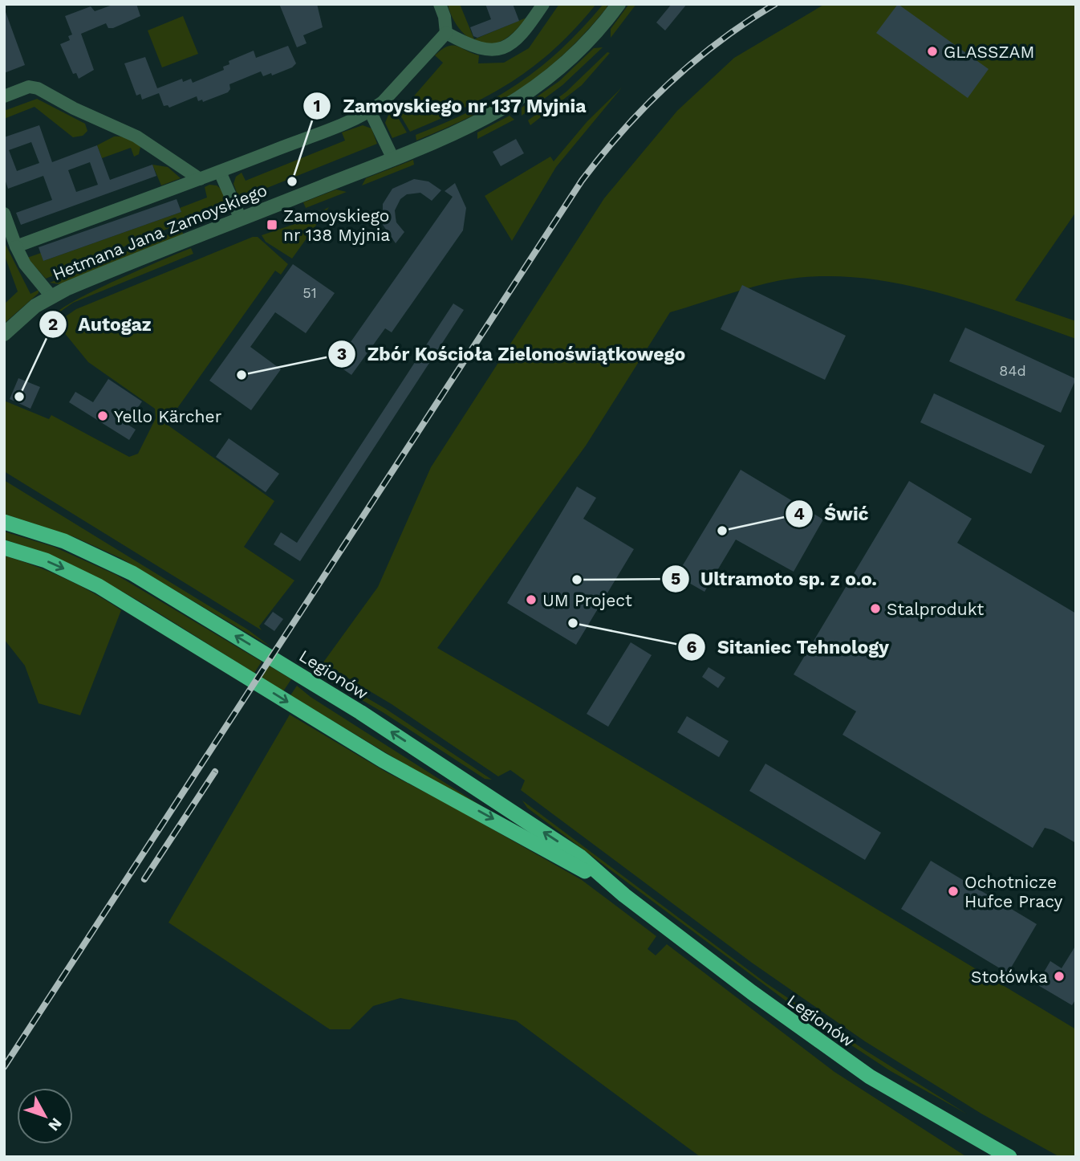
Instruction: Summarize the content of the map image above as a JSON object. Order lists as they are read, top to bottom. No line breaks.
{"streets":{"highway":["Legionów"],"street":["Hetmana Jana Zamoyskiego"]},"places":{"other":["GLASSZAM","Zamoyskiego nr 137 Myjnia","Zbór Kościoła Zielonoświątkowego","Autogaz","Yello Kärcher","Świć","Ultramoto sp. z o.o.","UM Project","Stalprodukt","Sitaniec Tehnology","Ochotnicze Hufce Pracy","Stołówka"],"transit":["Zamoyskiego nr 138 Myjnia"]},"house_numbers":["51","84d"],"north":"bottom right"}
